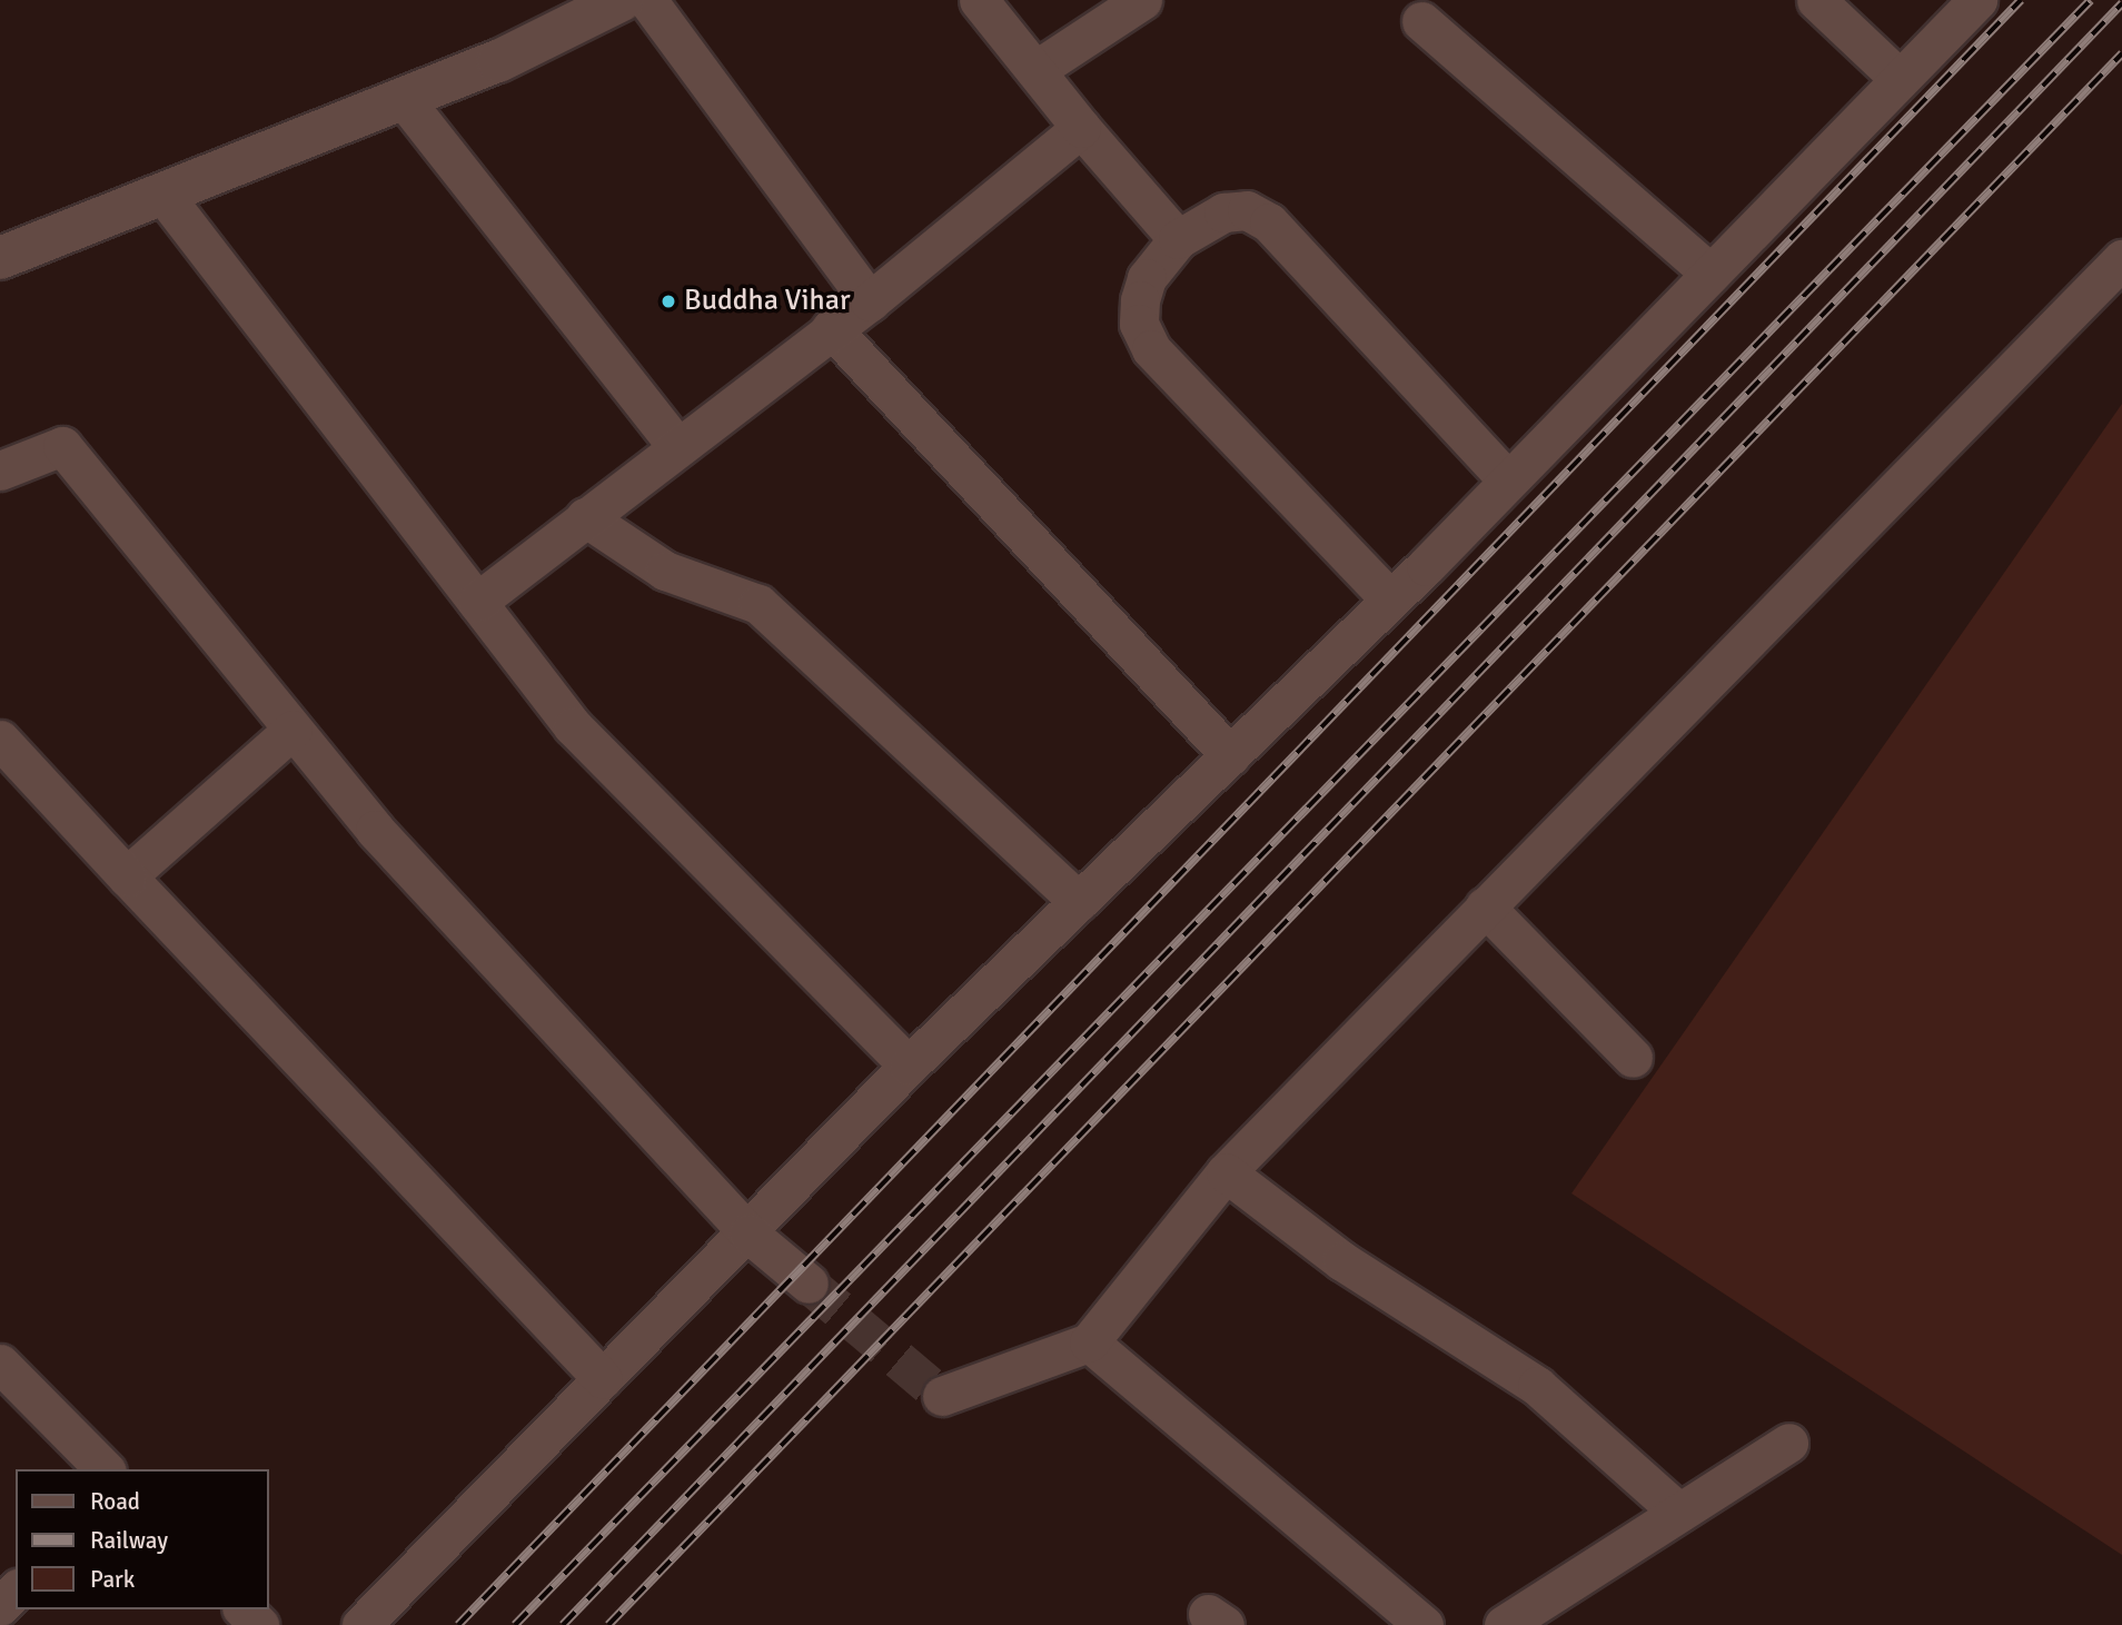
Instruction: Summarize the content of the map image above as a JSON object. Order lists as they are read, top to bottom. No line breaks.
{"places":["Buddha Vihar"],"legend":["Road","Railway","Park"]}
